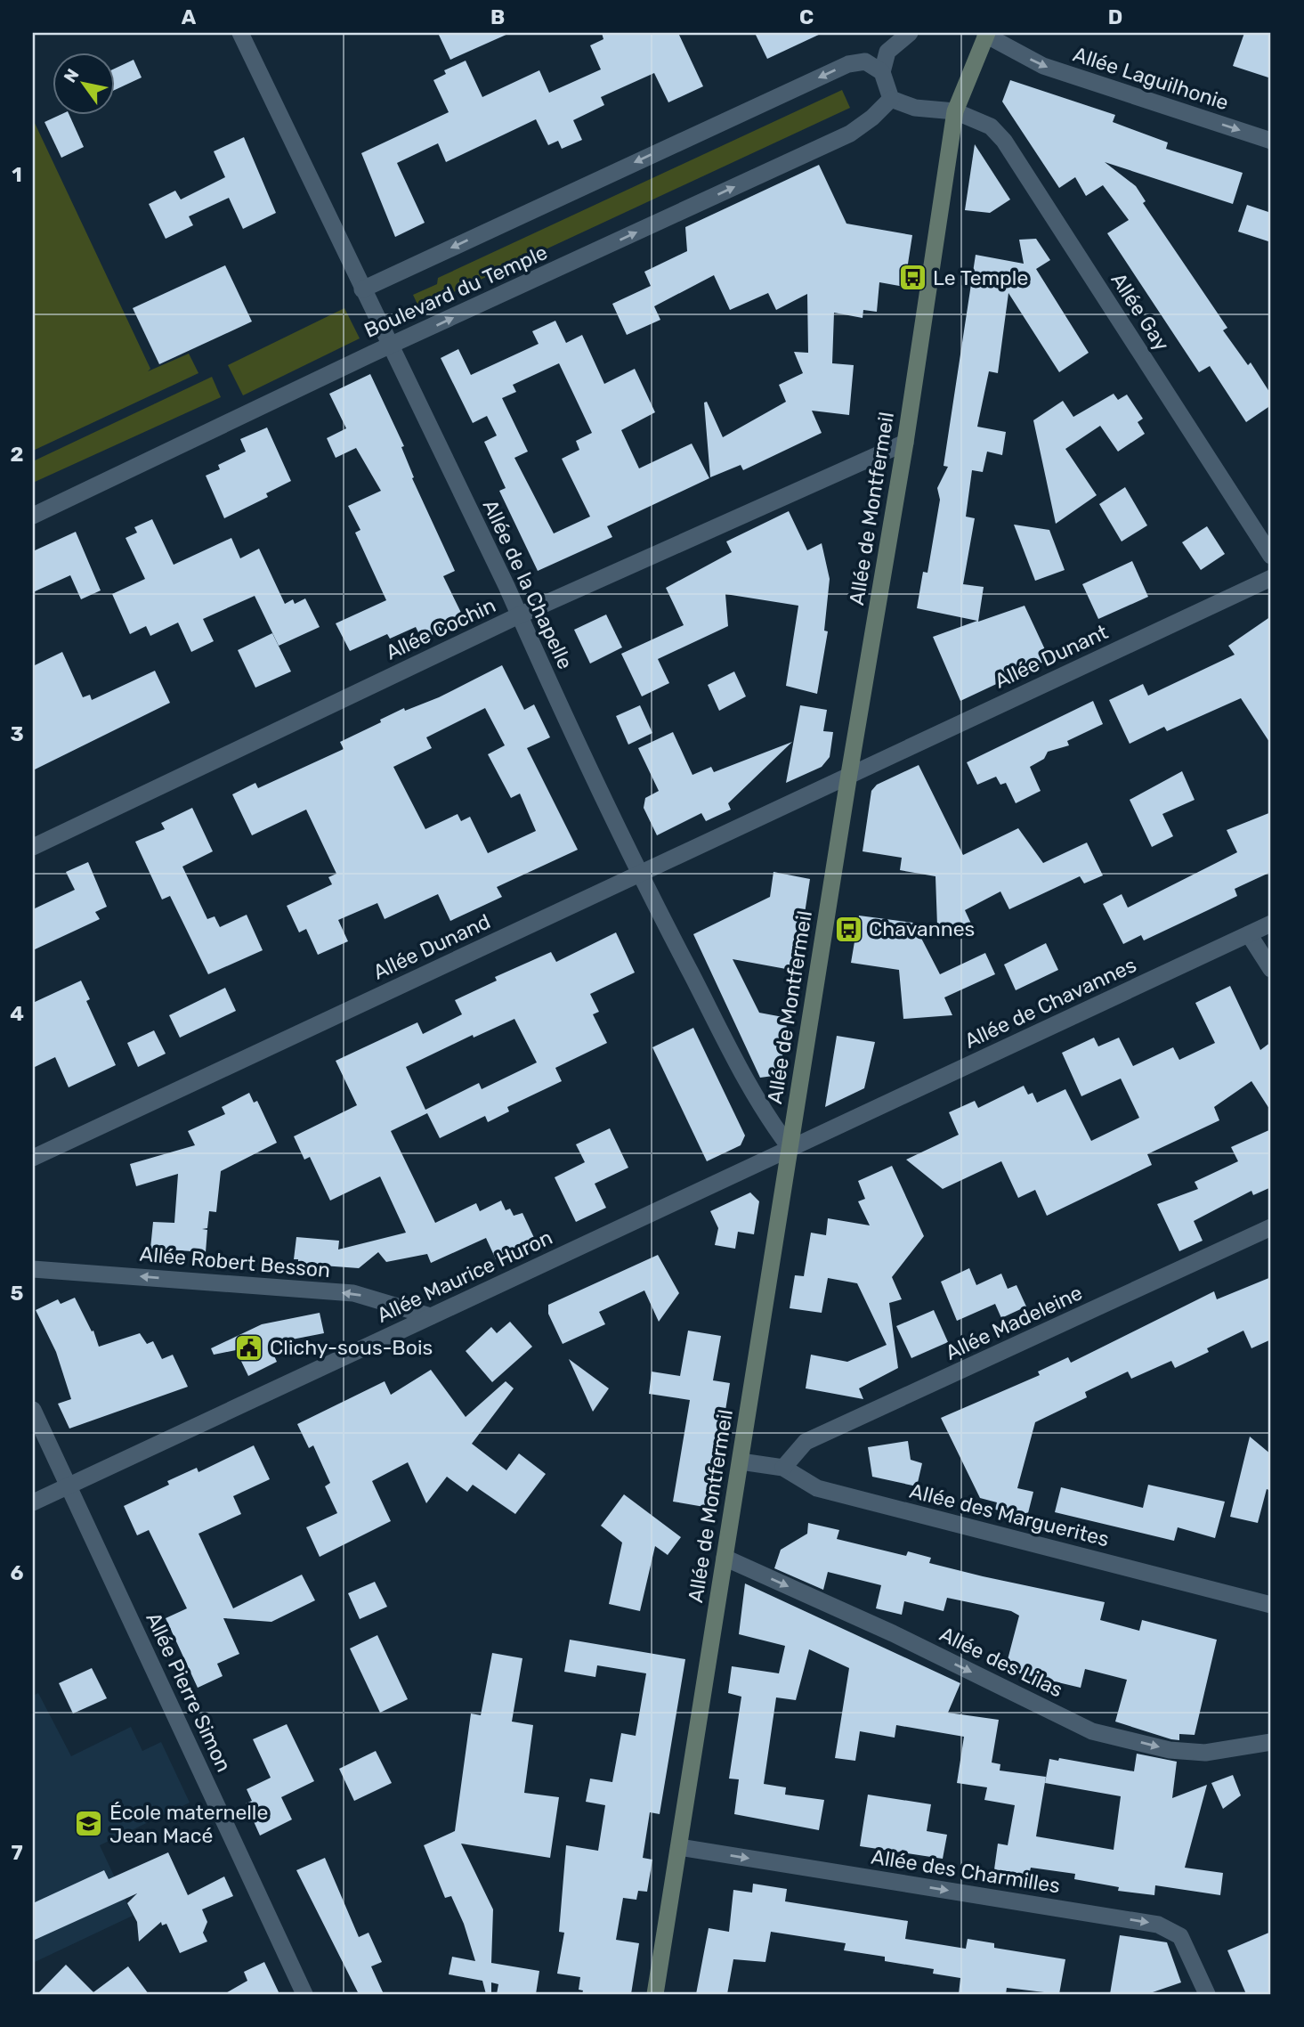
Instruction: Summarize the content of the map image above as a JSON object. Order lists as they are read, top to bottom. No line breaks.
{"streets":{"main road":["Allée de Montfermeil"],"street":["Allée Laguilhonie","Boulevard du Temple","Allée Gay","Allée de la Chapelle","Allée Cochin","Allée Dunant","Allée Dunand","Allée de Chavannes","Allée Robert Besson","Allée Maurice Huron","Allée Madeleine","Allée des Marguerites","Allée des Lilas","Allée Pierre Simon","Allée des Charmilles"]},"crossings":[["Allée Laguilhonie","Allée de Montfermeil"],["Boulevard du Temple","Allée Gay"],["Boulevard du Temple","Allée de la Chapelle"],["Allée Gay","Allée de Montfermeil"],["Allée de Montfermeil","Allée de la Chapelle"],["Allée de Montfermeil","Allée Cochin"],["Allée de Montfermeil","Allée Dunant"],["Allée de Montfermeil","Allée Dunand"],["Allée de Montfermeil","Allée Maurice Huron"],["Allée de Montfermeil","Allée des Marguerites"],["Allée de Montfermeil","Allée des Lilas"],["Allée de Montfermeil","Allée des Charmilles"],["Allée de la Chapelle","Allée Cochin"],["Allée de la Chapelle","Allée Dunand"],["Allée de la Chapelle","Allée Maurice Huron"],["Allée Dunant","Allée Dunand"],["Allée de Chavannes","Allée Maurice Huron"],["Allée Robert Besson","Allée Maurice Huron"],["Allée Maurice Huron","Allée Pierre Simon"],["Allée Madeleine","Allée des Marguerites"]],"one_way":["Allée Laguilhonie","Allée Robert Besson","Allée des Lilas","Allée des Charmilles"],"places":{"bus stop":["Le Temple","Chavannes"],"public building":["Clichy-sous-Bois"],"school or university":["École maternelle Jean Macé"]},"north":"top left","grid":{"columns":["A","B","C","D"],"rows":["1","2","3","4","5","6","7"]}}
